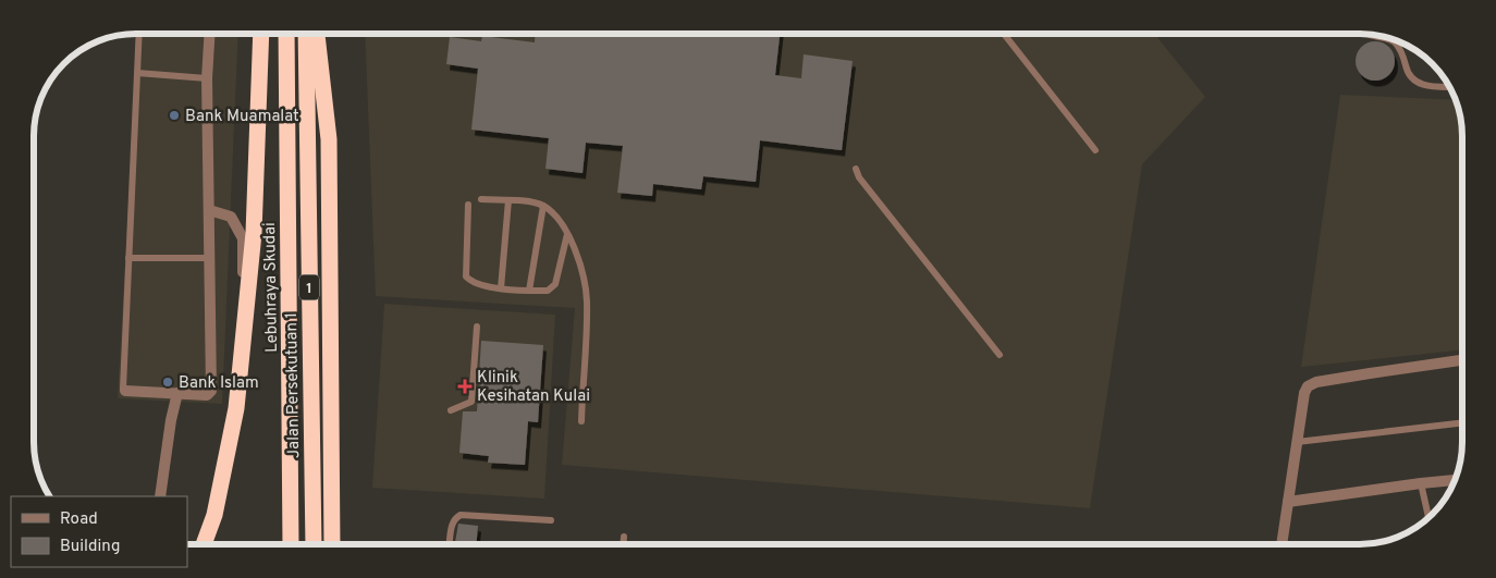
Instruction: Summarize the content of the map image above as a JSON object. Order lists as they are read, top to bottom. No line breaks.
{"streets":{"highway":["Lebuhraya Skudai","1","Jalan Persekutuan 1"]},"places":{"other":["Bank Muamalat","Bank Islam"],"health":["Klinik Kesihatan Kulai"]},"legend":["Road","Building"]}
